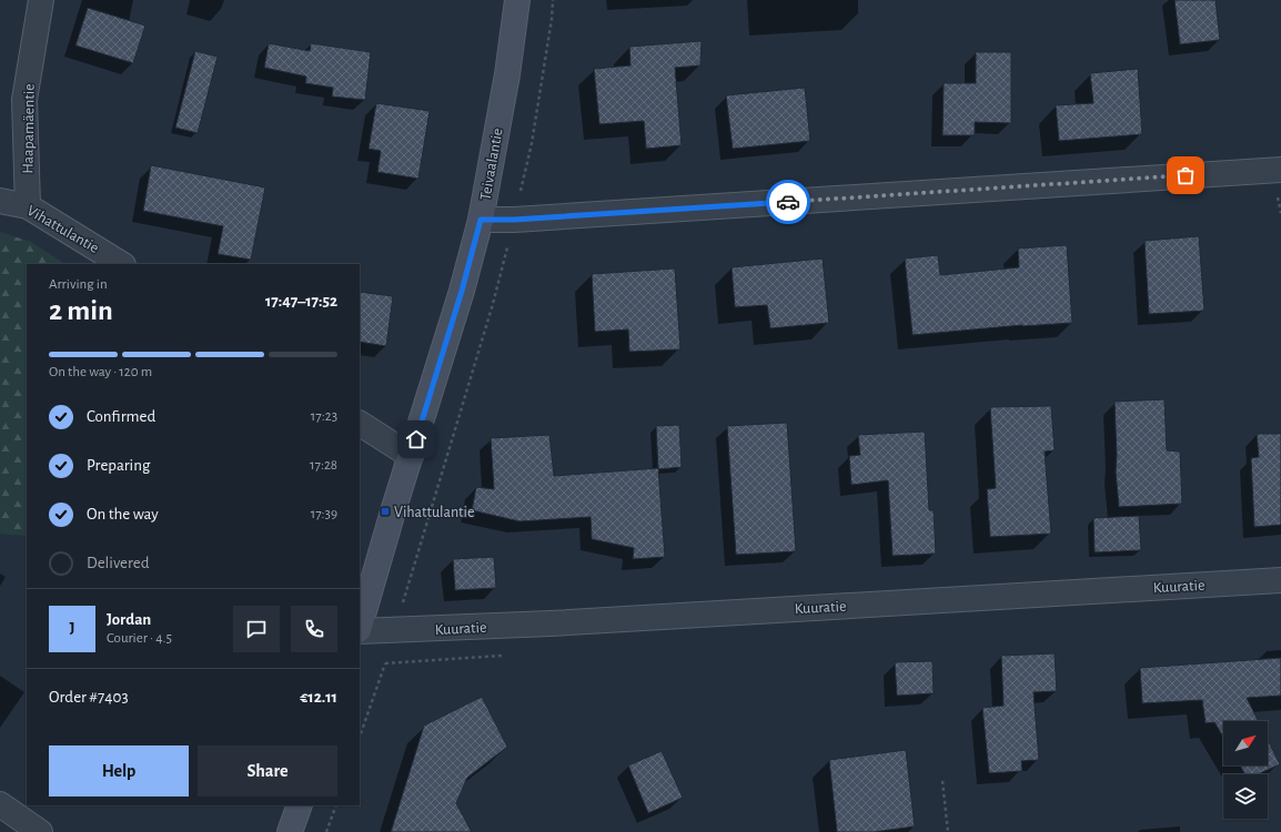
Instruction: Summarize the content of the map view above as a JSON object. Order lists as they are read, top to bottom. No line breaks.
{"streets":{"main road":["Teivaalantie"],"street":["Haapamäentie","Vihattulantie","Kuuratie"]},"crossings":[["Haapamäentie","Vihattulantie"]],"places":{"transit":["Vihattulantie"]},"north":"top right","page":{"heading":["2 min","Arriving in","17:47–17:52"],"panel":["Jordan","Courier · 4.5","Order #7403","€12.11"],"bar":"On the way · 120 m","list":[["Confirmed","17:23"],["Preparing","17:28"],["On the way","17:39"],"Delivered"],"round":"J","buttons":["Help","Share"]}}
